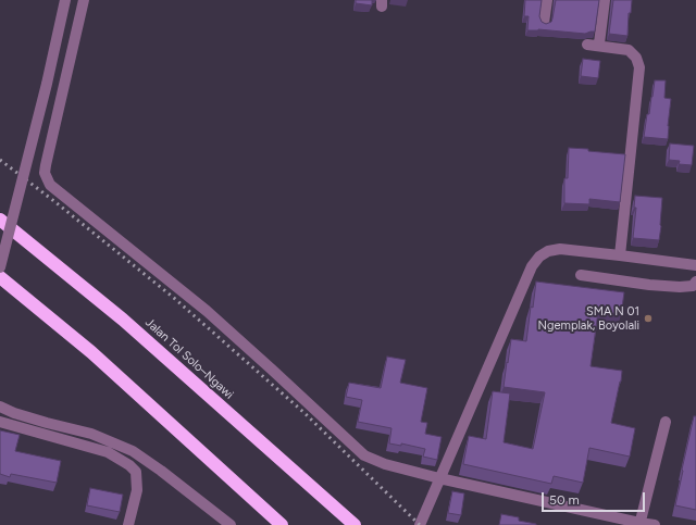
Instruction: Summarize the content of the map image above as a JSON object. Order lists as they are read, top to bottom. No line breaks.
{"streets":{"highway":["Jalan Tol Solo–Ngawi"]},"places":["SMA N 01 Ngemplak, Boyolali"],"scale_bar":"50 m"}
